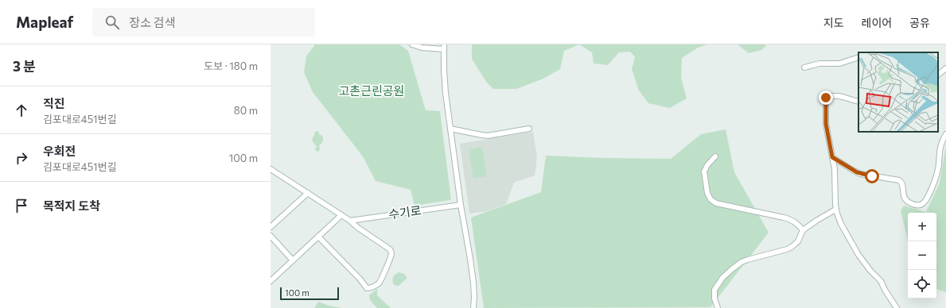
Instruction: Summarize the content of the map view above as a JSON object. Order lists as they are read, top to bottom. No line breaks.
{"streets":{"street":["수기로"]},"parks":["고촌근린공원"],"scale_bar":"100 m","page":{"header":"Mapleaf","search":"장소 검색","nav":["지도","레이어","공유"],"heading":["3 분","도보 · 180 m"],"list":[["직진","김포대로451번길","80 m"],["우회전","김포대로451번길","100 m"],"목적지 도착"],"map_buttons":["+","−"],"scale":"100 m"}}
